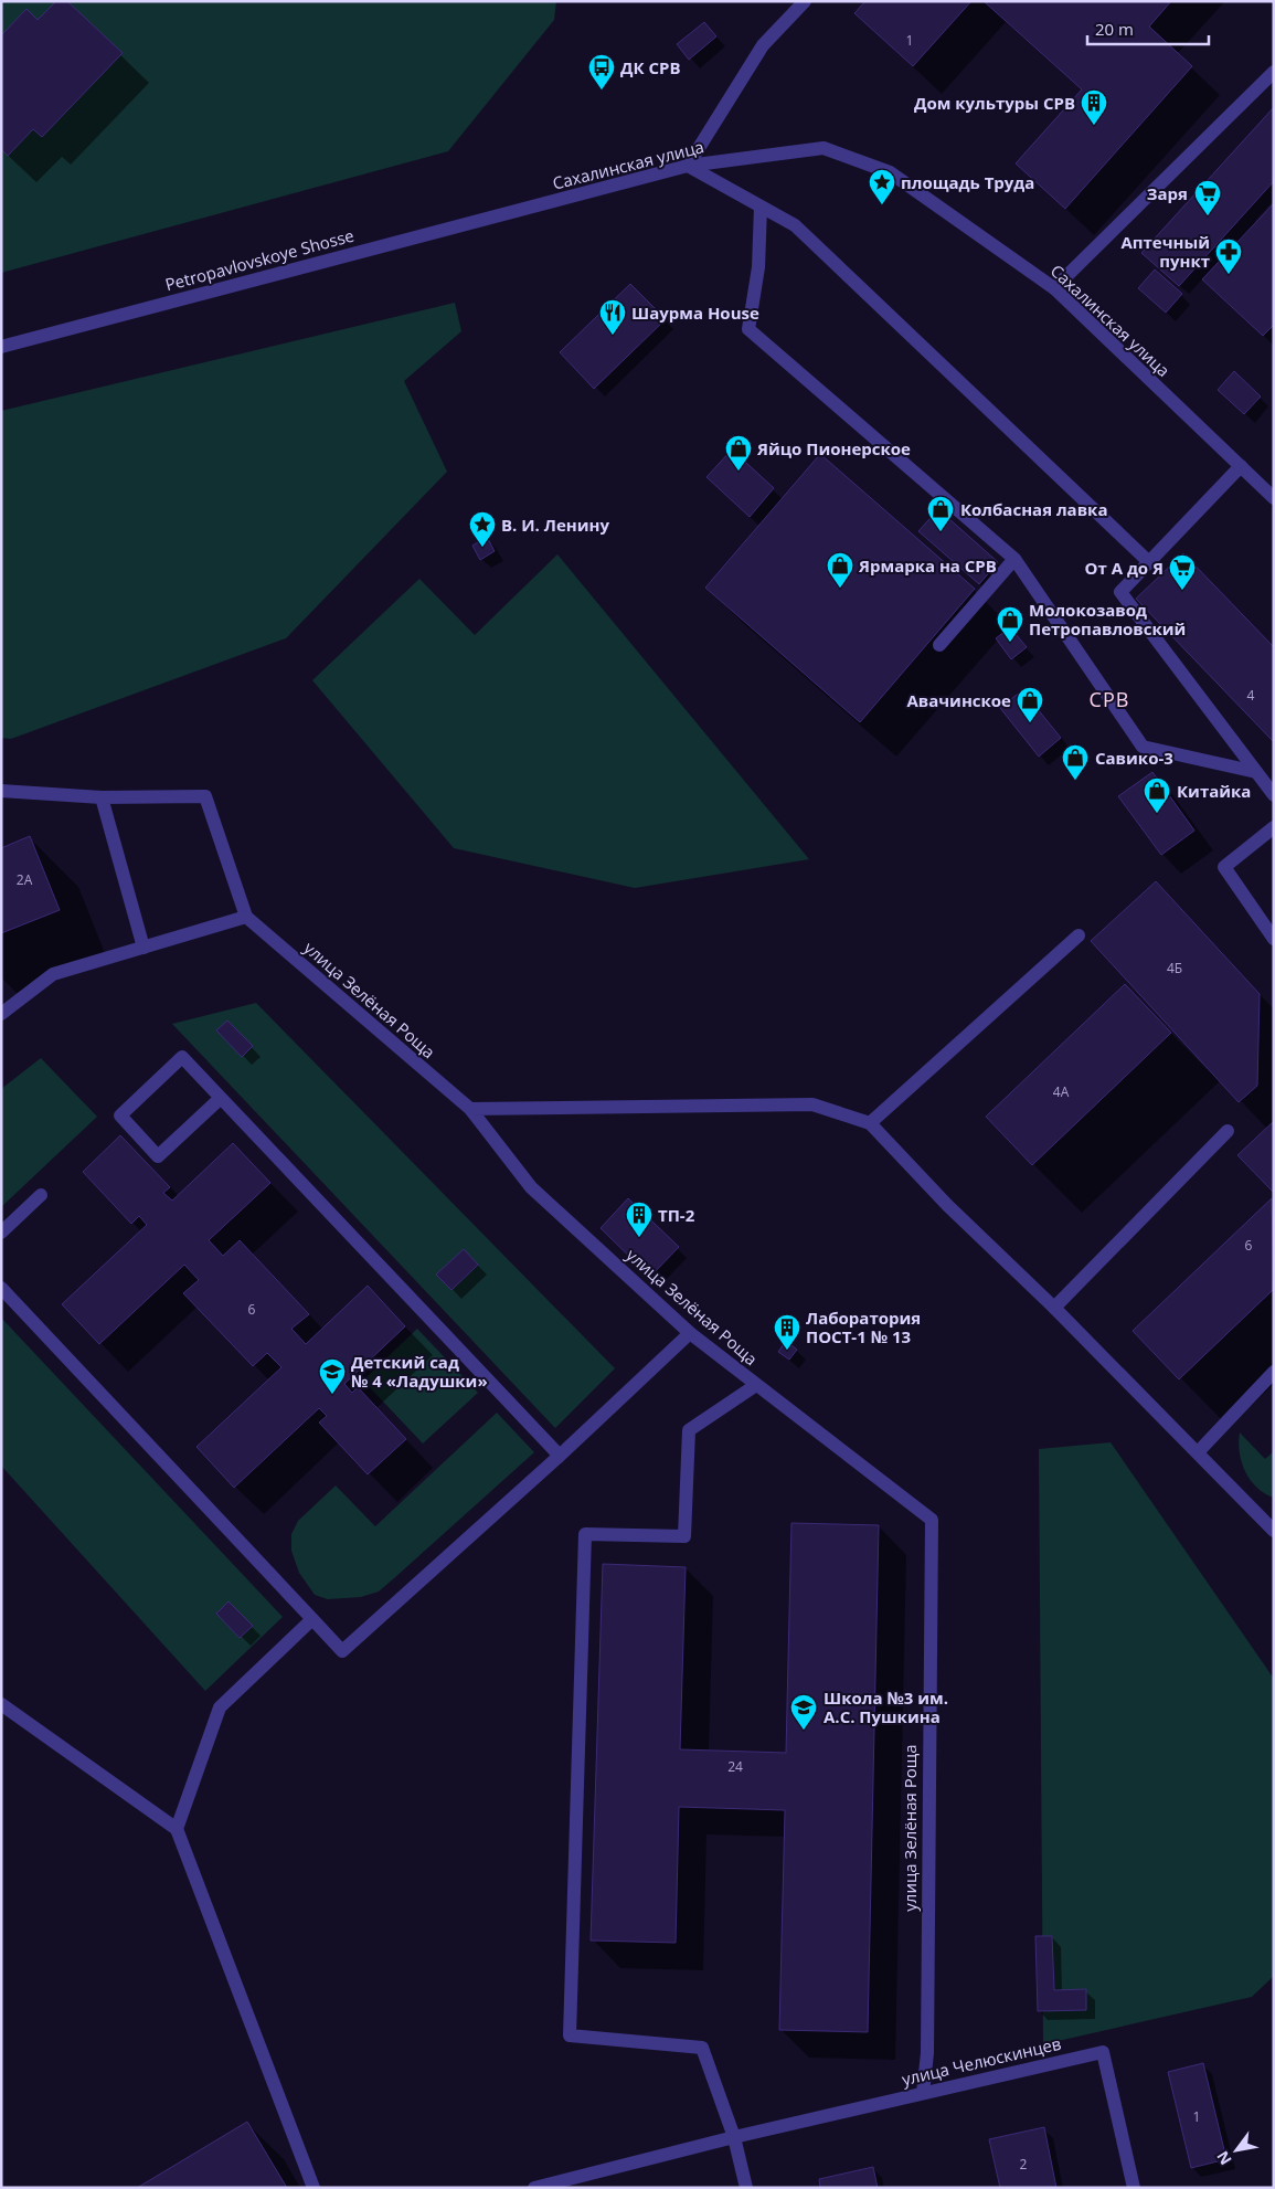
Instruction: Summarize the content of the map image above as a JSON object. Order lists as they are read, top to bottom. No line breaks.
{"streets":{"street":["Сахалинская улица","Petropavlovskoye Shosse","улица Зелёная Роща","улица Челюскинцев"]},"crossings":[["Сахалинская улица","Petropavlovskoye Shosse"],["улица Зелёная Роща","улица Челюскинцев"]],"districts":["СРВ"],"places":{"bus stop":["ДК СРВ"],"building":["Дом культуры СРВ","ТП-2","Лаборатория ПОСТ-1 № 13"],"place":["площадь Труда","В. И. Ленину"],"supermarket":["Заря","От А до Я"],"pharmacy":["Аптечный пункт"],"restaurant":["Шаурма House"],"shop":["Яйцо Пионерское","Колбасная лавка","Ярмарка на СРВ","Молокозавод Петропавловский","Авачинское","Савико-3","Китайка"],"school or university":["Детский сад № 4 «Ладушки»","Школа №3 им. А.С. Пушкина"]},"house_numbers":["1","4","2А","4Б","4А","6","6","24","1","2"],"scale_bar":"20 m","north":"bottom left"}
